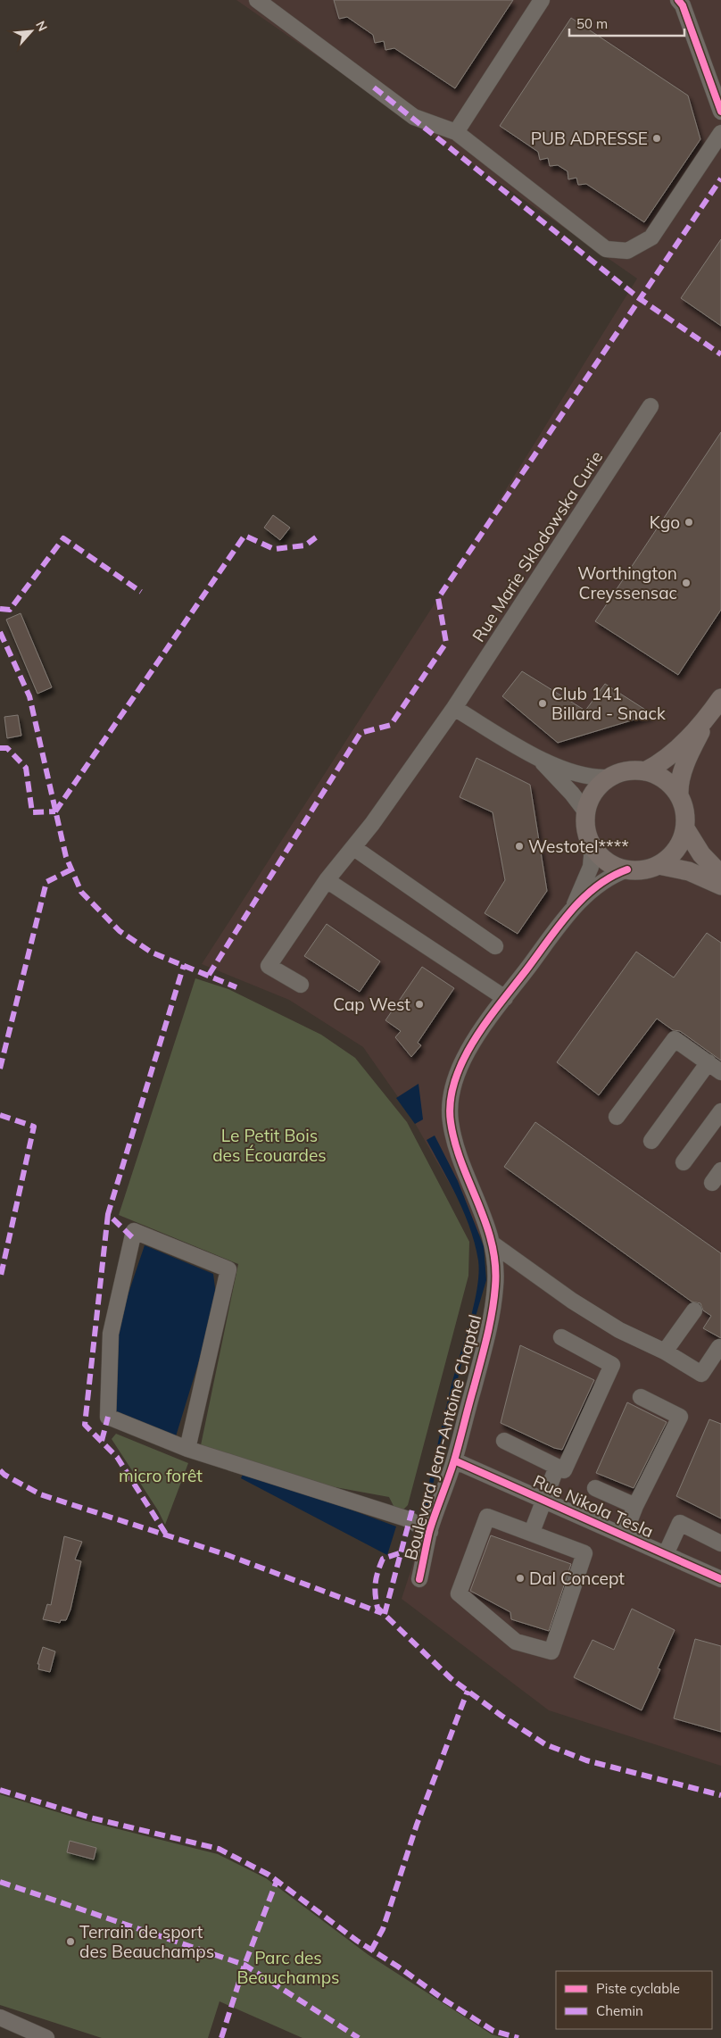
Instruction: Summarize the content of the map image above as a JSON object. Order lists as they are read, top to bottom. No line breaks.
{"streets":{"street":["Rue Marie Sklodowska Curie","Boulevard Jean-Antoine Chaptal","Rue Nikola Tesla"]},"crossings":[["Boulevard Jean-Antoine Chaptal","Rue Nikola Tesla"]],"parks":["Le Petit Bois des Écouardes","micro forêt","Parc des Beauchamps"],"places":["PUB ADRESSE","Kgo","Worthington Creyssensac","Club 141 Billard - Snack","Westotel****","Cap West","Dal Concept","Terrain de sport des Beauchamps"],"legend":["Piste cyclable","Chemin"],"scale_bar":"50 m","north":"top right"}
